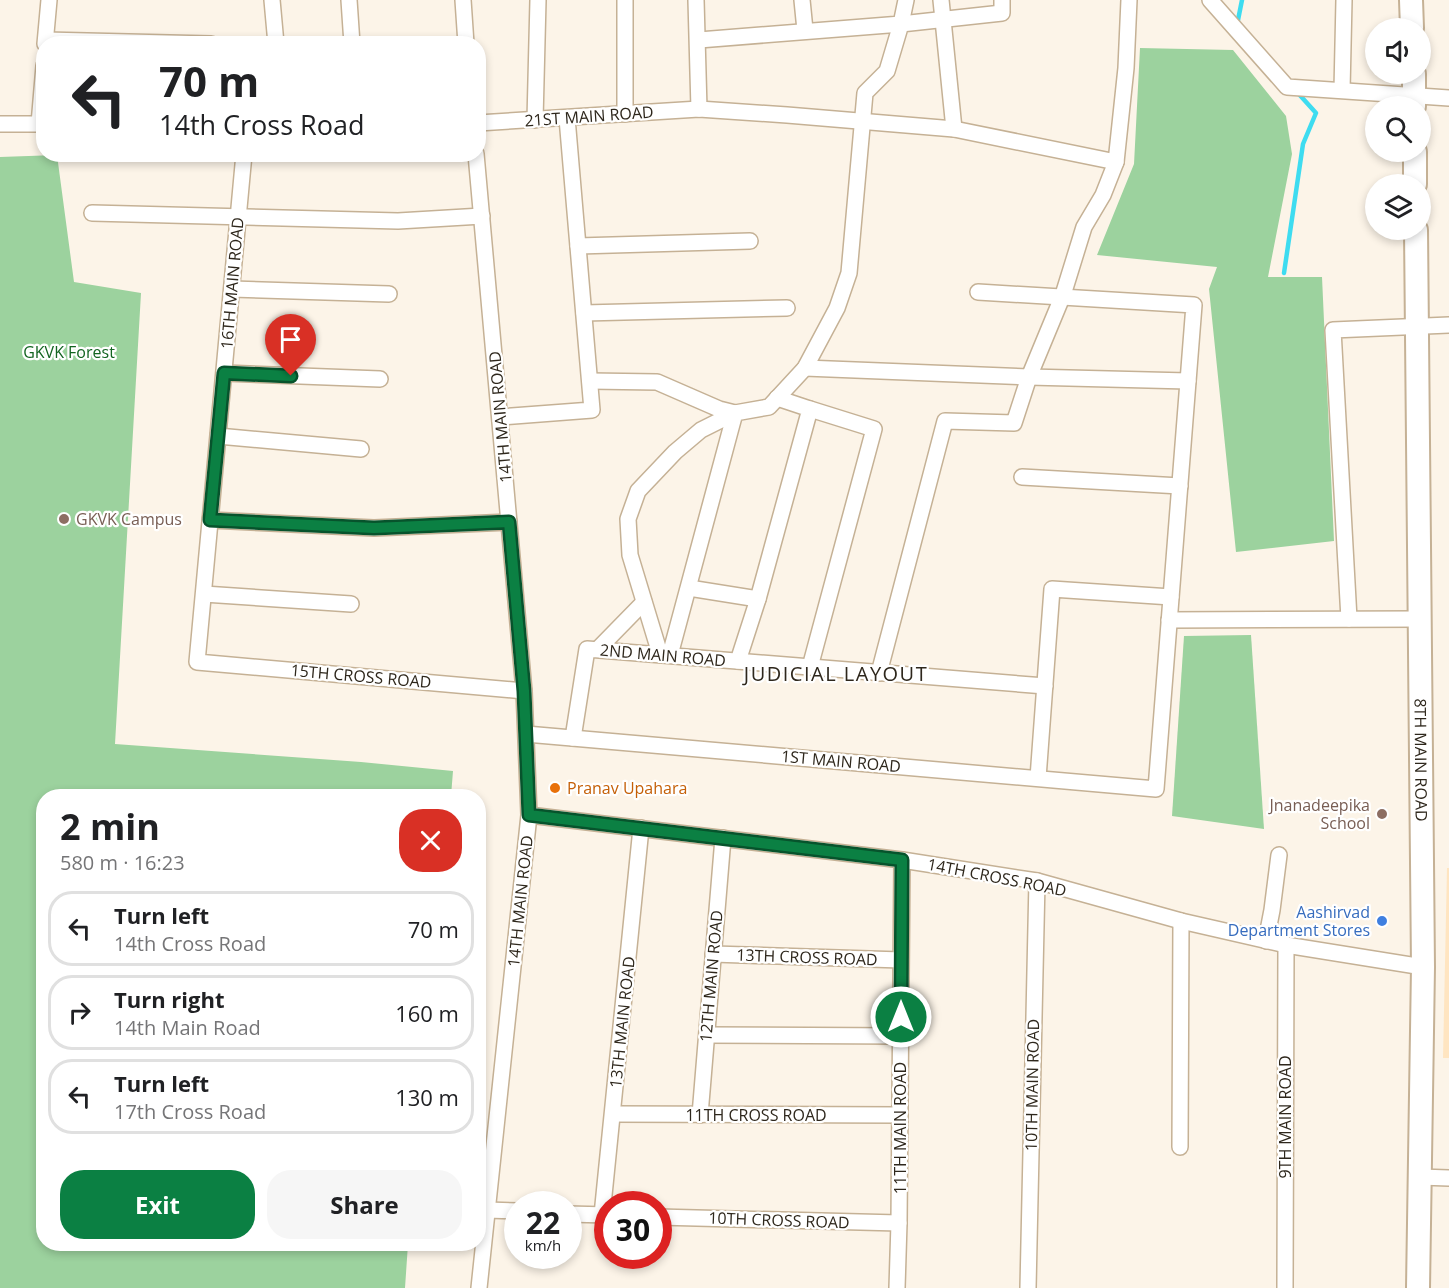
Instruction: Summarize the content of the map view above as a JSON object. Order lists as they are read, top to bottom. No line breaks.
{"streets":{"street":["21ST MAIN ROAD","16TH MAIN ROAD","14TH MAIN ROAD","2ND MAIN ROAD","15TH CROSS ROAD","8TH MAIN ROAD","1ST MAIN ROAD","14TH CROSS ROAD","13TH CROSS ROAD","12TH MAIN ROAD","13TH MAIN ROAD","10TH MAIN ROAD","11TH CROSS ROAD","9TH MAIN ROAD","11TH MAIN ROAD","10TH CROSS ROAD"]},"crossings":[["16TH MAIN ROAD","15TH CROSS ROAD"],["14TH MAIN ROAD","15TH CROSS ROAD"],["14TH MAIN ROAD","1ST MAIN ROAD"],["14TH MAIN ROAD","14TH CROSS ROAD"],["2ND MAIN ROAD","1ST MAIN ROAD"],["8TH MAIN ROAD","14TH CROSS ROAD"],["14TH CROSS ROAD","12TH MAIN ROAD"],["14TH CROSS ROAD","13TH MAIN ROAD"],["14TH CROSS ROAD","10TH MAIN ROAD"],["14TH CROSS ROAD","9TH MAIN ROAD"],["14TH CROSS ROAD","11TH MAIN ROAD"],["13TH CROSS ROAD","12TH MAIN ROAD"],["13TH CROSS ROAD","11TH MAIN ROAD"],["12TH MAIN ROAD","11TH CROSS ROAD"],["13TH MAIN ROAD","11TH CROSS ROAD"],["11TH CROSS ROAD","11TH MAIN ROAD"],["11TH MAIN ROAD","10TH CROSS ROAD"]],"districts":["JUDICIAL LAYOUT"],"parks":["GKVK Forest"],"places":["GKVK Campus","Pranav Upahara","Jnanadeepika School","Aashirvad Department Stores"],"page":{"turn":["70 m","14th Cross Road"],"heading":["2 min","580 m · 16:23"],"list":[{"name":"Turn left","note":"14th Cross Road","value":"70 m"},{"name":"Turn right","note":"14th Main Road","value":"160 m"},{"name":"Turn left","note":"17th Cross Road","value":"130 m"}],"buttons":["Exit","Share"],"speed":"22 km/h","limit":"30"}}
